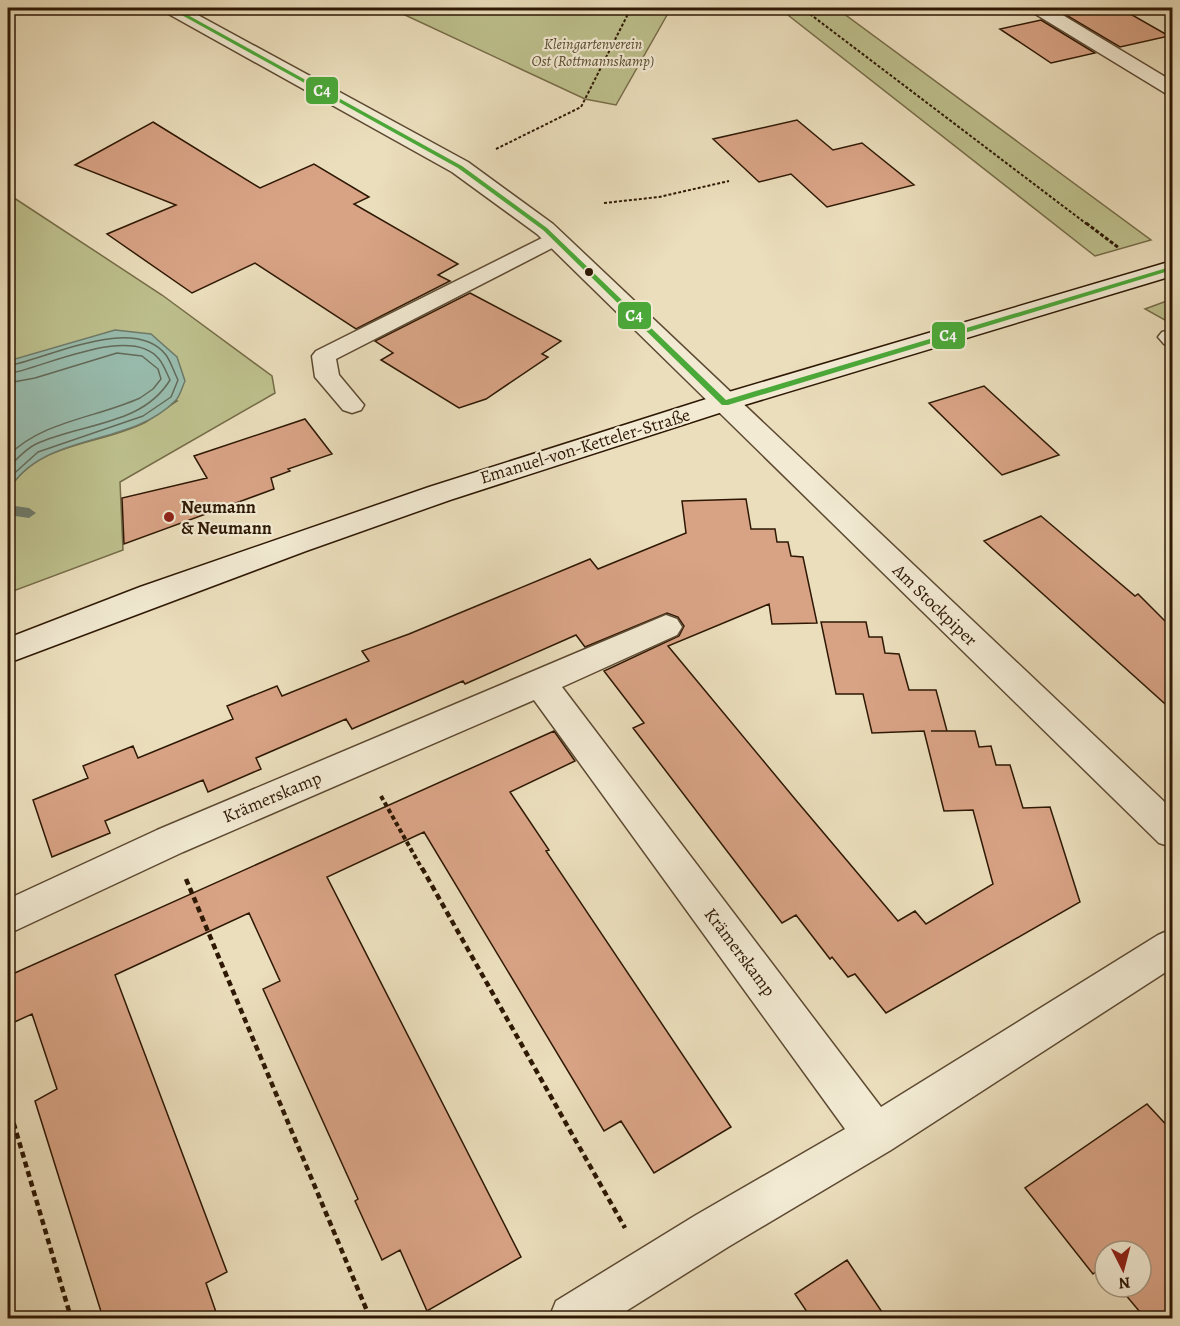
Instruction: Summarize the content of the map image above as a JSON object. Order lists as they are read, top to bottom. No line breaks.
{"streets":{"street":["Emanuel-von-Ketteler-Straße","Am Stockpiper","Krämerskamp"]},"crossings":[["Emanuel-von-Ketteler-Straße","Am Stockpiper"]],"parks":["Kleingartenverein Ost (Rottmannskamp)"],"places":["Neumann & Neumann"],"lines":["transit line C4"],"north":"bottom"}
